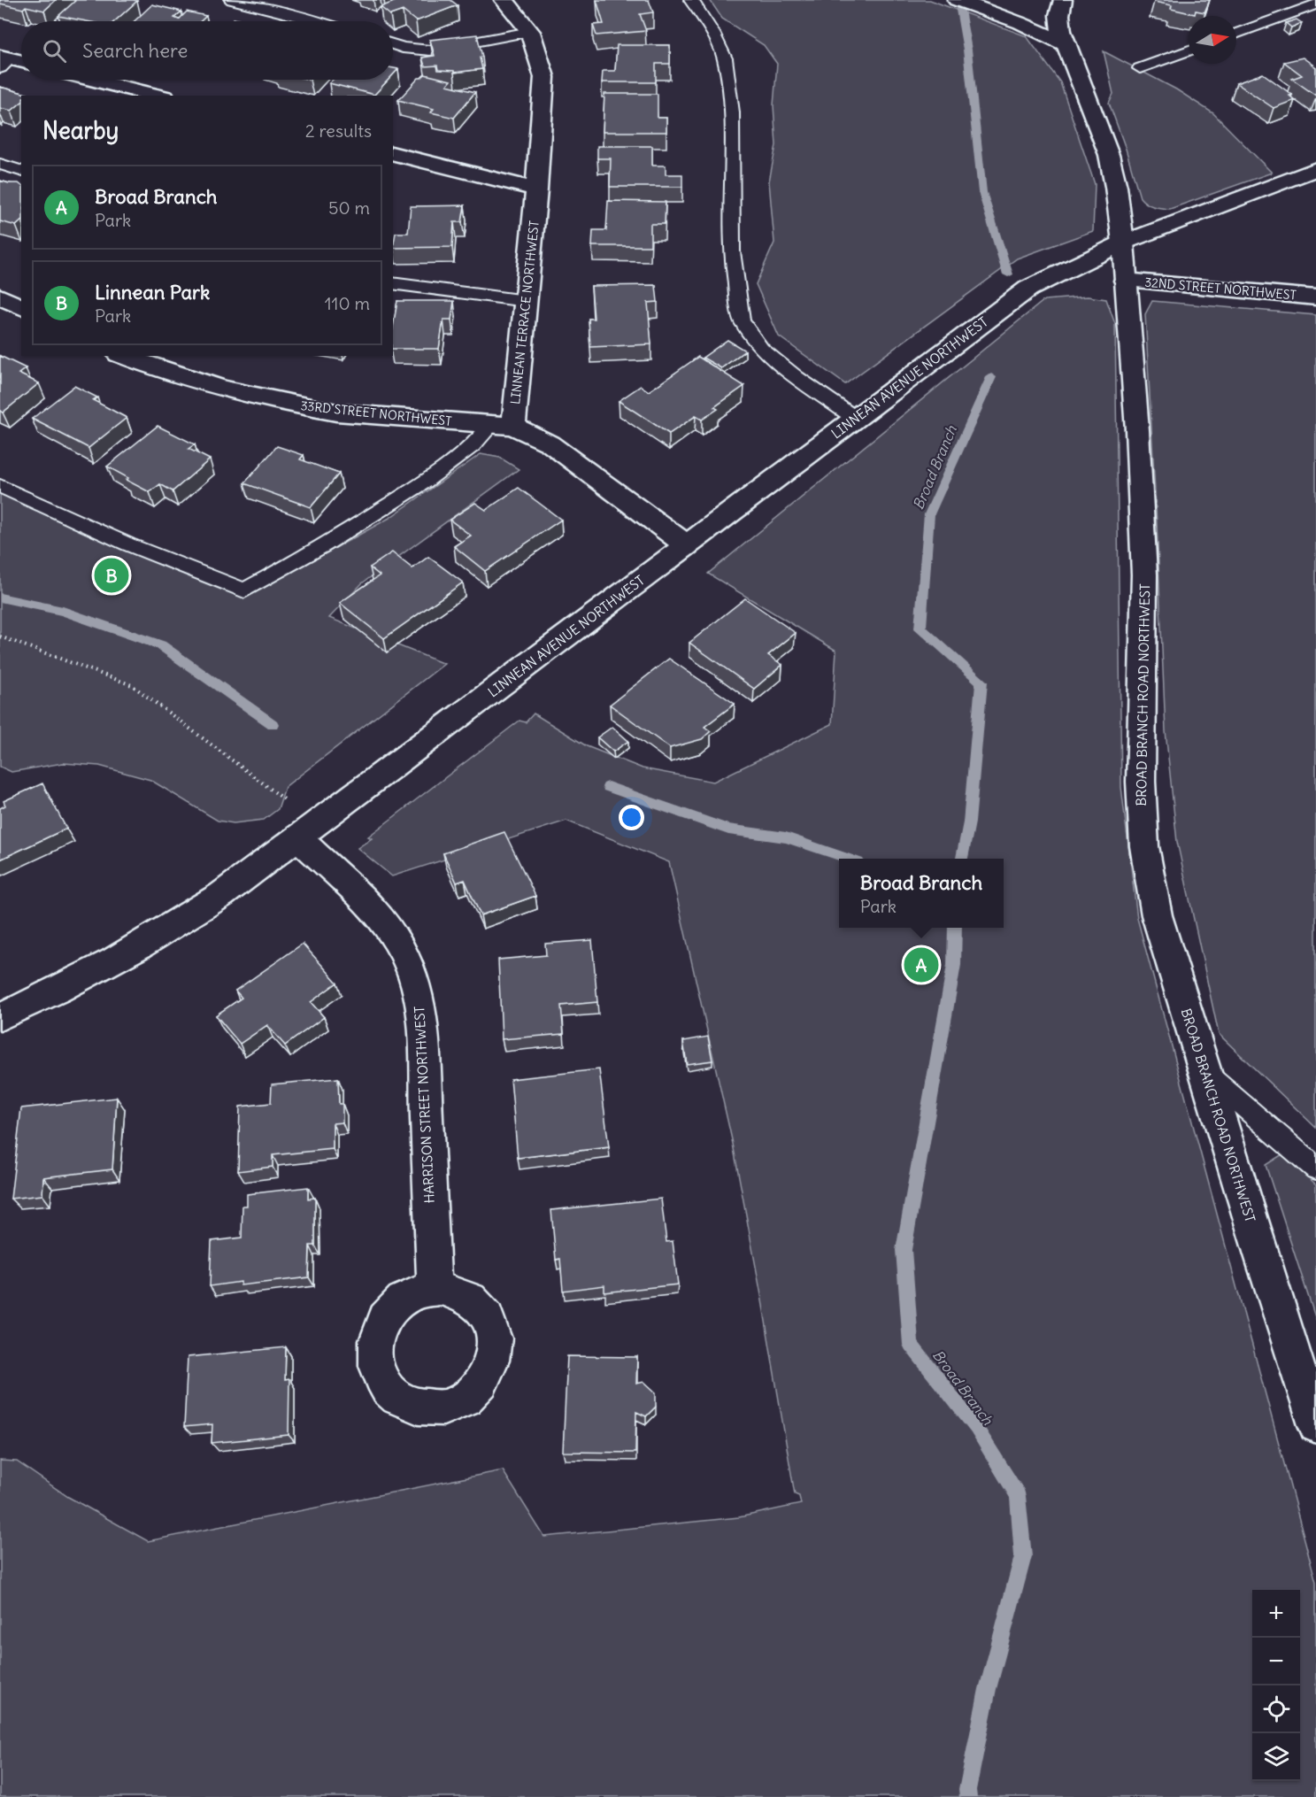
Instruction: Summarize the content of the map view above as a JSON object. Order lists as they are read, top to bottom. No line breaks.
{"streets":{"street":["32ND STREET NORTHWEST","LINNEAN TERRACE NORTHWEST","LINNEAN AVENUE NORTHWEST","33RD STREET NORTHWEST","BROAD BRANCH ROAD NORTHWEST","HARRISON STREET NORTHWEST"]},"crossings":[["32ND STREET NORTHWEST","BROAD BRANCH ROAD NORTHWEST"],["LINNEAN TERRACE NORTHWEST","33RD STREET NORTHWEST"],["LINNEAN AVENUE NORTHWEST","BROAD BRANCH ROAD NORTHWEST"],["LINNEAN AVENUE NORTHWEST","HARRISON STREET NORTHWEST"]],"water":["Broad Branch"],"north":"right","page":{"search":"Search here","heading":["Nearby","2 results"],"list":[{"mark":"A","name":"Broad Branch","note":"Park","value":"50 m"},{"mark":"B","name":"Linnean Park","note":"Park","value":"110 m"}],"pins":["B","A"],"popup":["Broad Branch","Park"],"map_buttons":["+","−"]}}
